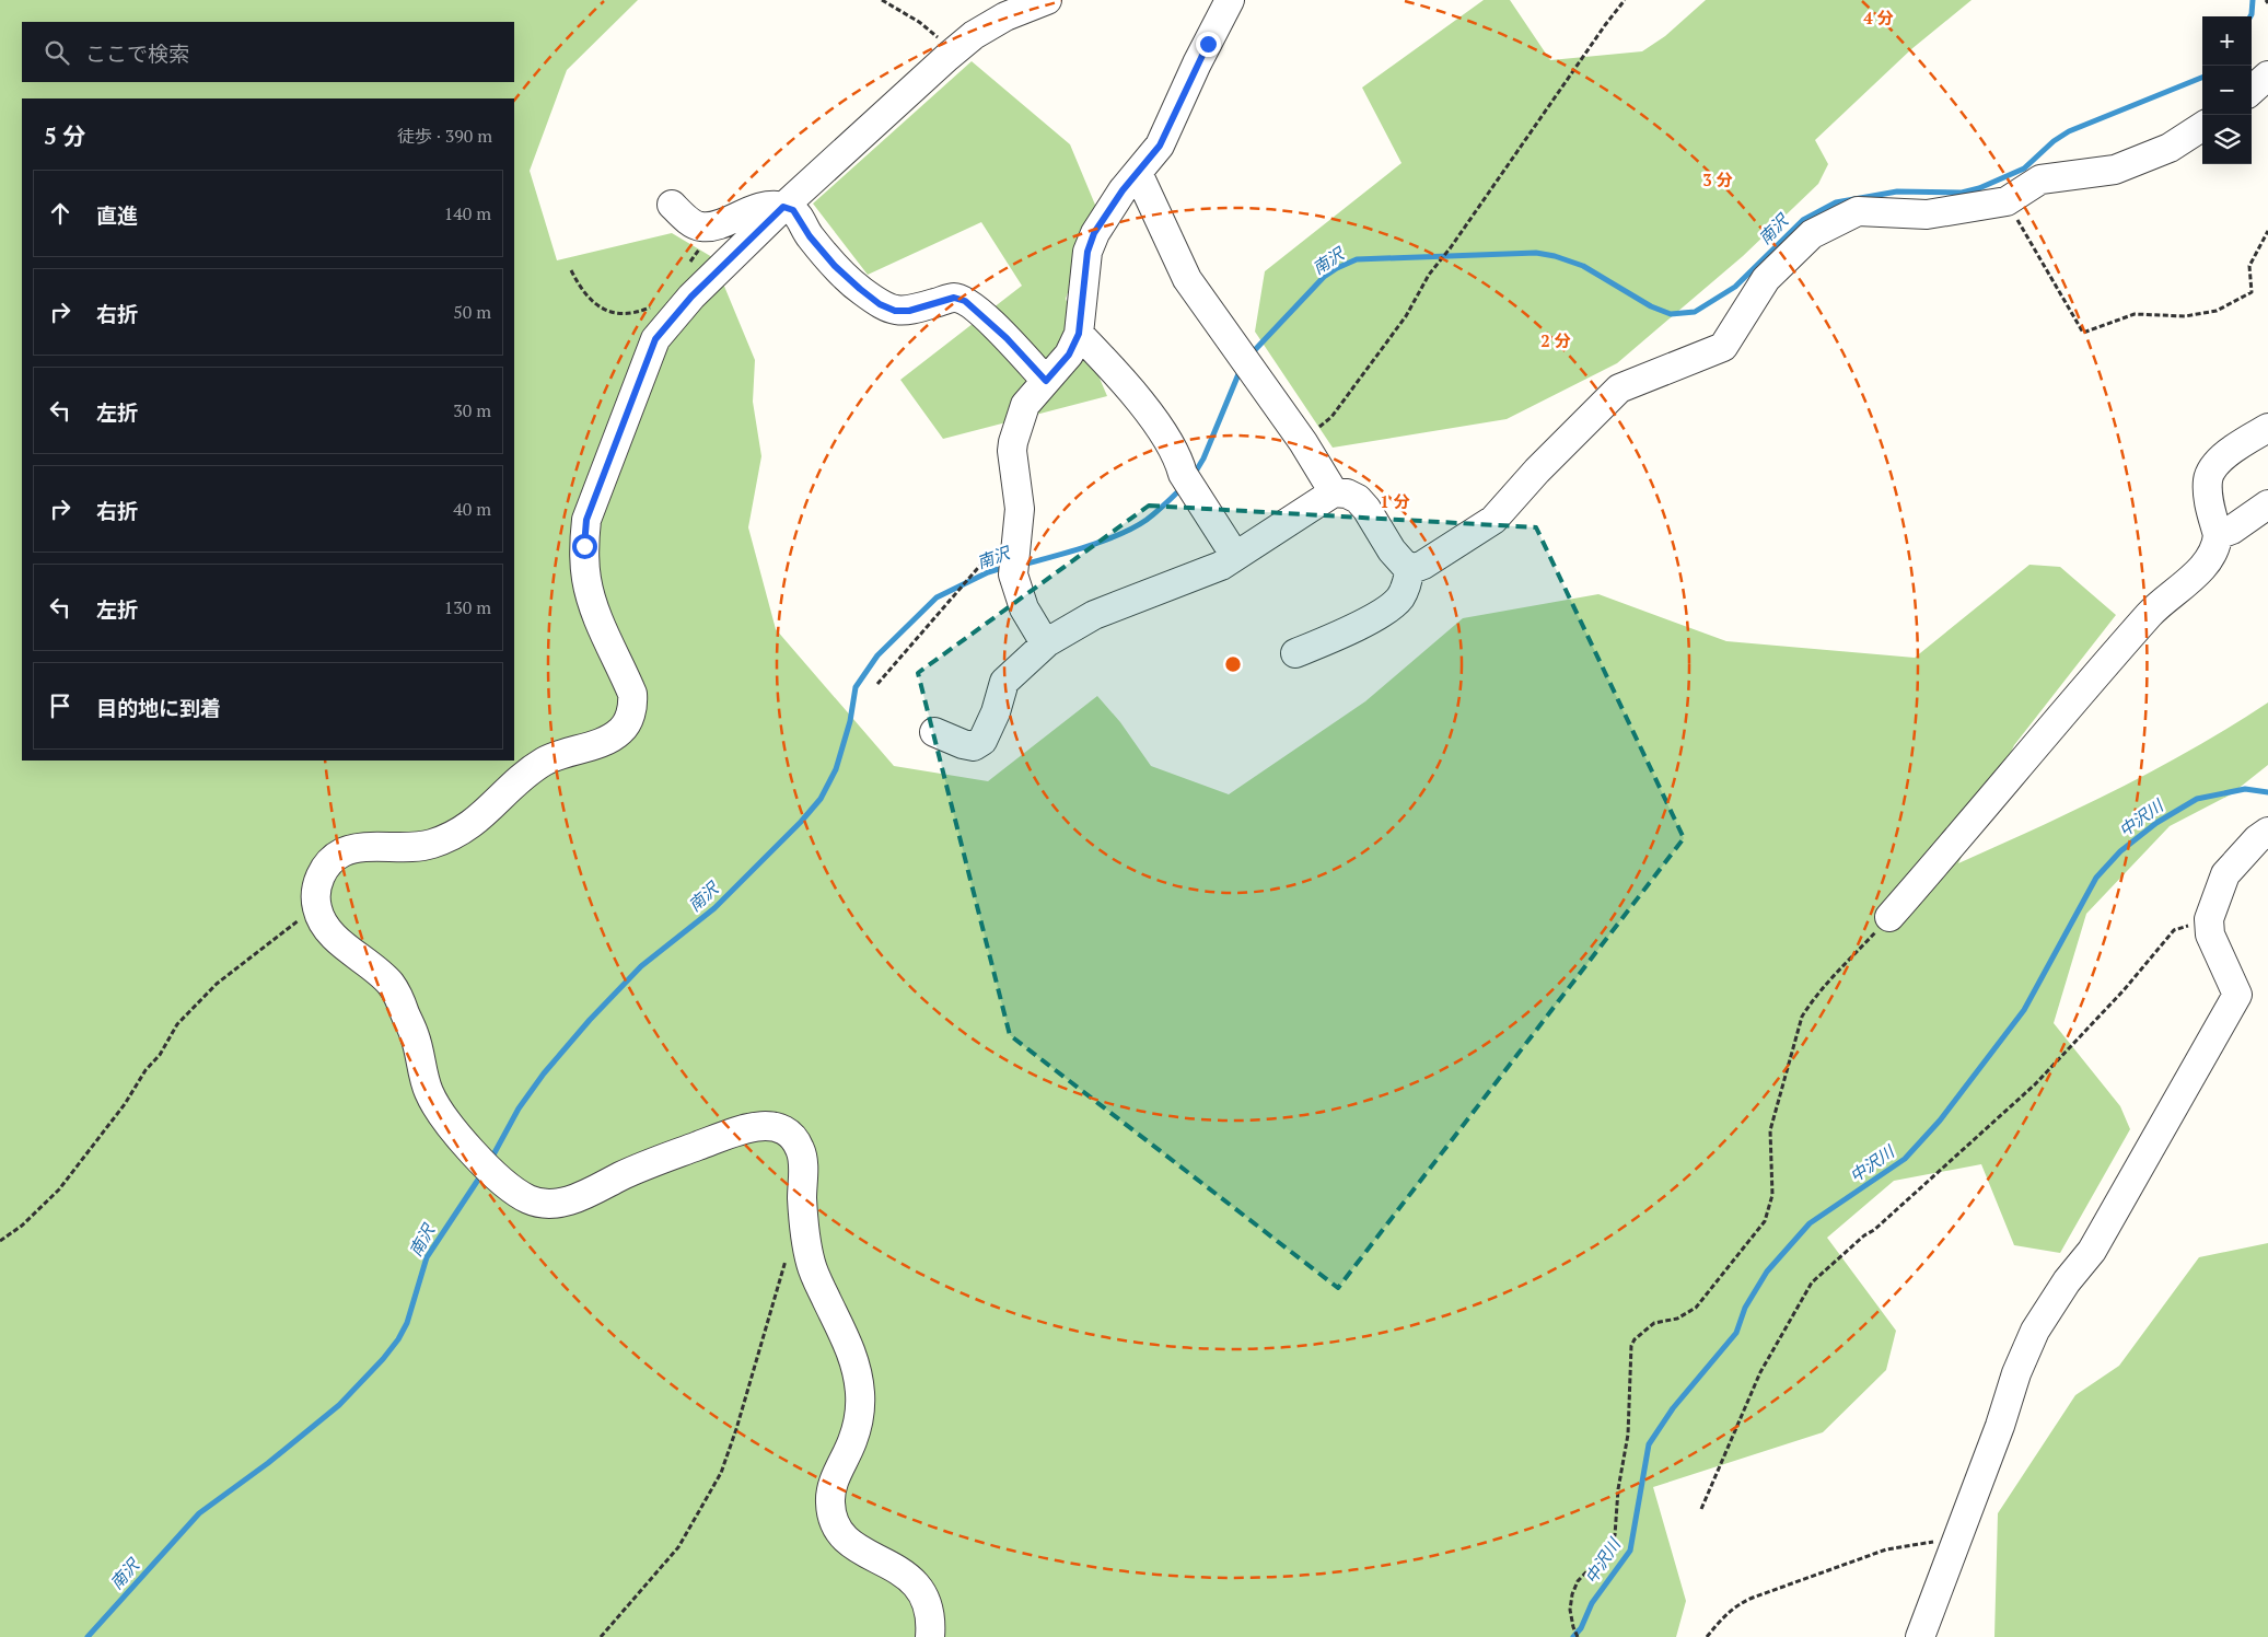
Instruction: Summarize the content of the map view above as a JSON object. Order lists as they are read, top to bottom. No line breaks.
{"water":["南沢","中沢川"],"page":{"map_buttons":["+","−"],"search":"ここで検索","heading":["5 分","徒歩 · 390 m"],"list":[["直進","140 m"],["右折","50 m"],["左折","30 m"],["右折","40 m"],["左折","130 m"],"目的地に到着"]},"rings":["4 分","3 分","2 分","1 分"]}
